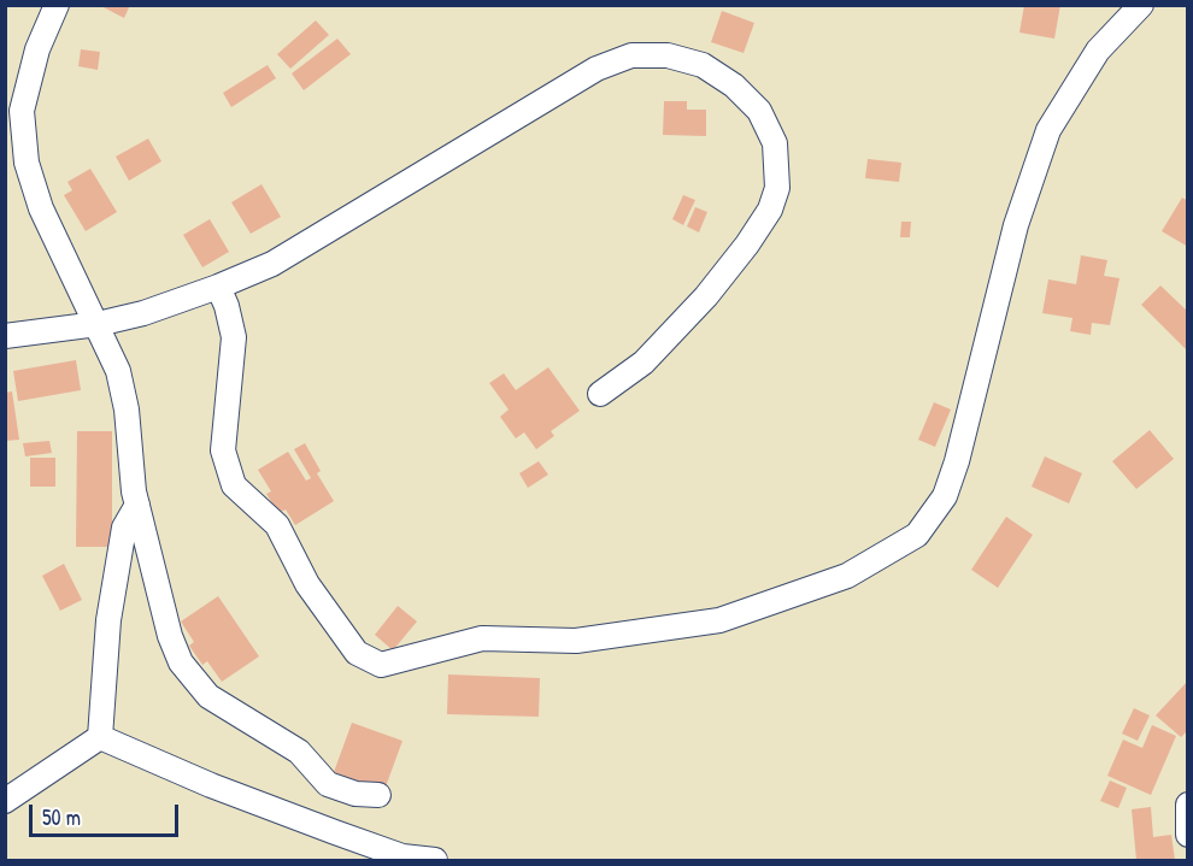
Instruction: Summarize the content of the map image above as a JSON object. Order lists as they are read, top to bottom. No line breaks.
{"scale_bar":"50 m"}
